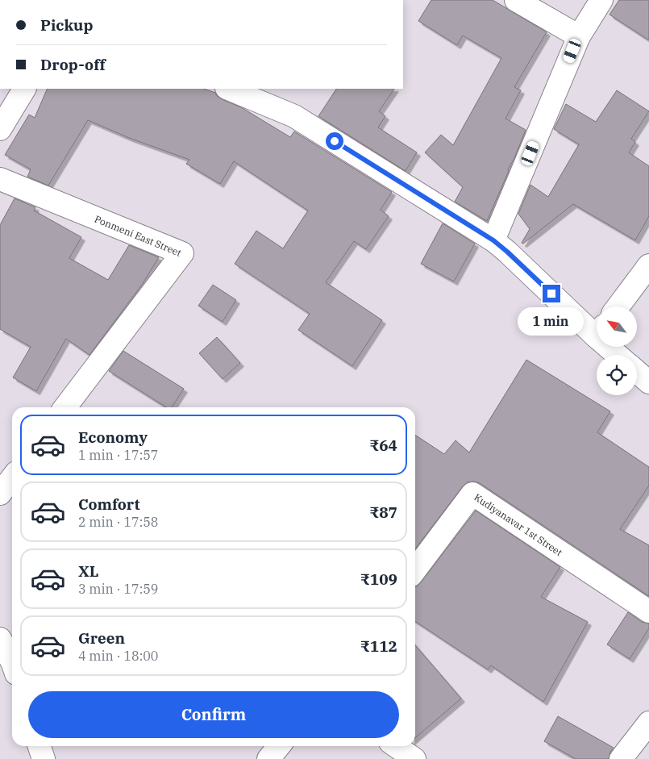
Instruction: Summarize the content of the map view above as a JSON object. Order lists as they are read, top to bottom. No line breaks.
{"streets":{"street":["Ponmeni East Street","Kudiyanavar 1st Street"]},"north":"top left","page":{"banner":["Pickup","Drop-off"],"bubble":"1 min","list":[{"name":"Economy","note":"1 min · 17:57","value":"₹64"},{"name":"Comfort","note":"2 min · 17:58","value":"₹87"},{"name":"XL","note":"3 min · 17:59","value":"₹109"},{"name":"Green","note":"4 min · 18:00","value":"₹112"}],"buttons":"Confirm"}}
